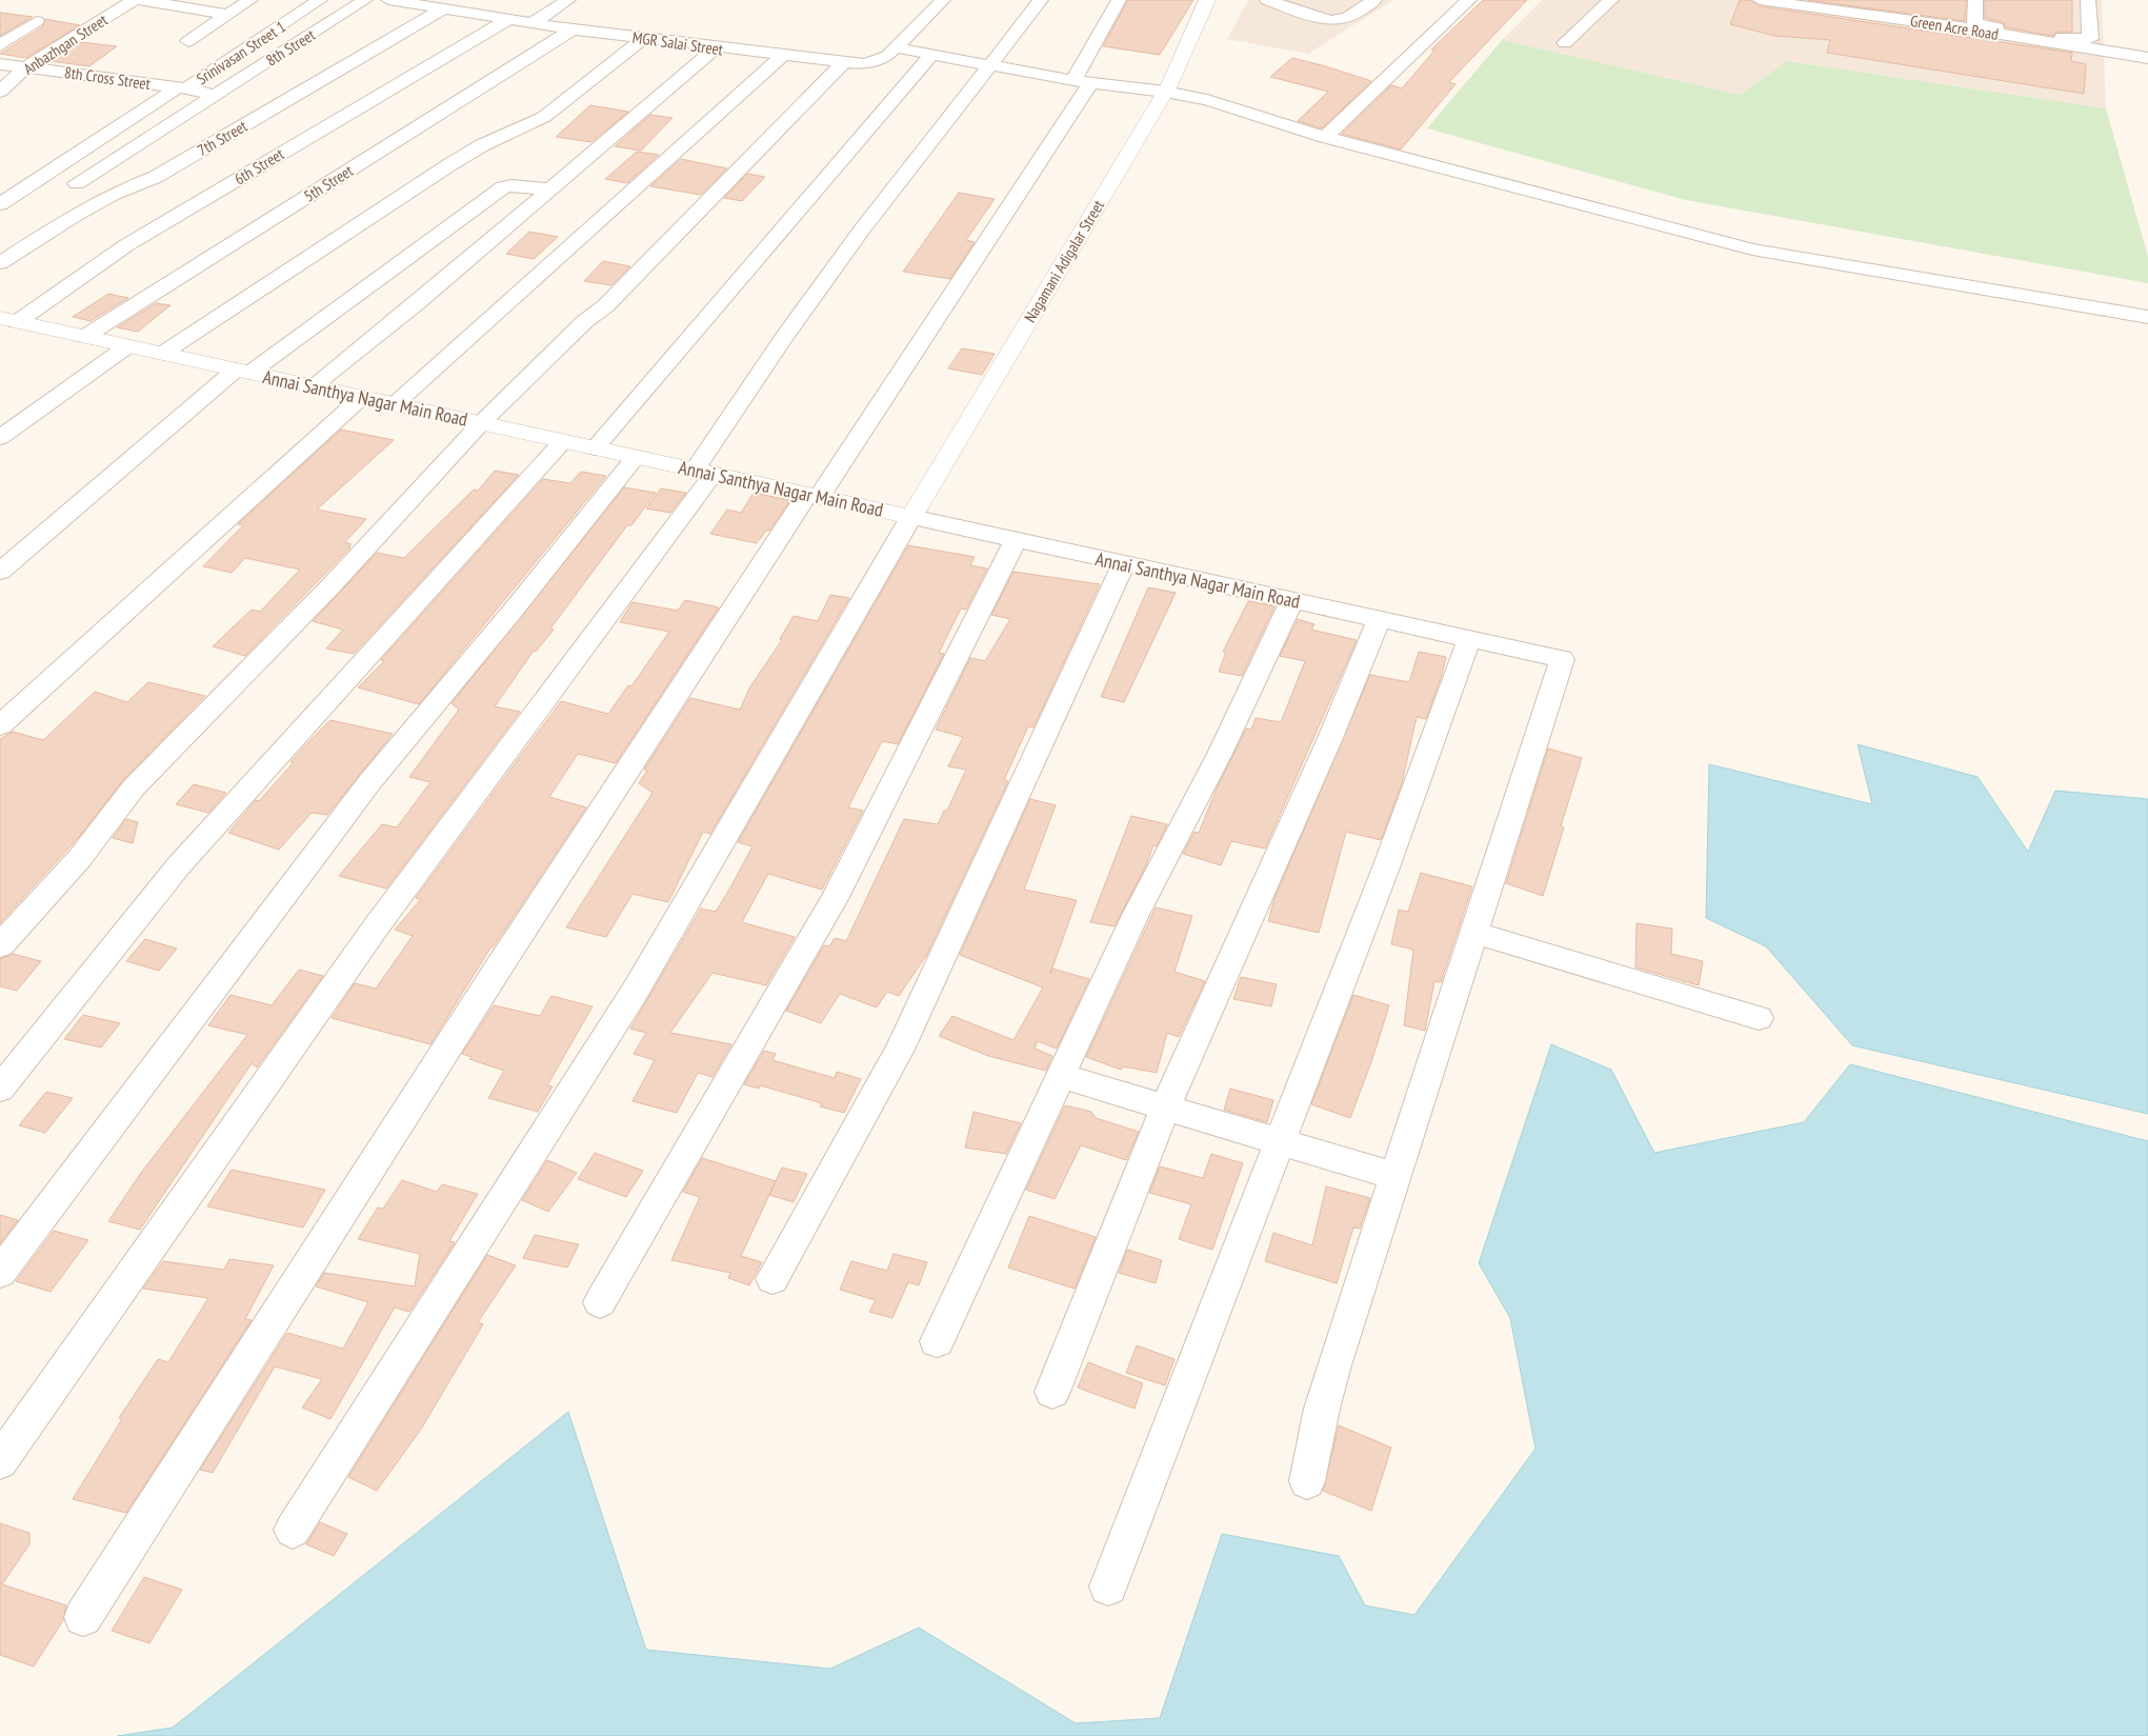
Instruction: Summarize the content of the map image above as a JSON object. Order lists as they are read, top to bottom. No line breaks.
{"streets":{"street":["Green Acre Road","MGR Salai Street","Anbazhgan Street","8th Street","Srinivasan Street 1","8th Cross Street","7th Street","6th Street","5th Street","Nagamani Adigalar Street","Annai Santhya Nagar Main Road"]},"crossings":[["MGR Salai Street","7th Street"],["MGR Salai Street","6th Street"],["MGR Salai Street","5th Street"],["Anbazhgan Street","8th Cross Street"],["8th Street","8th Cross Street"],["Srinivasan Street 1","8th Cross Street"],["6th Street","Annai Santhya Nagar Main Road"],["5th Street","Annai Santhya Nagar Main Road"],["Nagamani Adigalar Street","Annai Santhya Nagar Main Road"]]}
